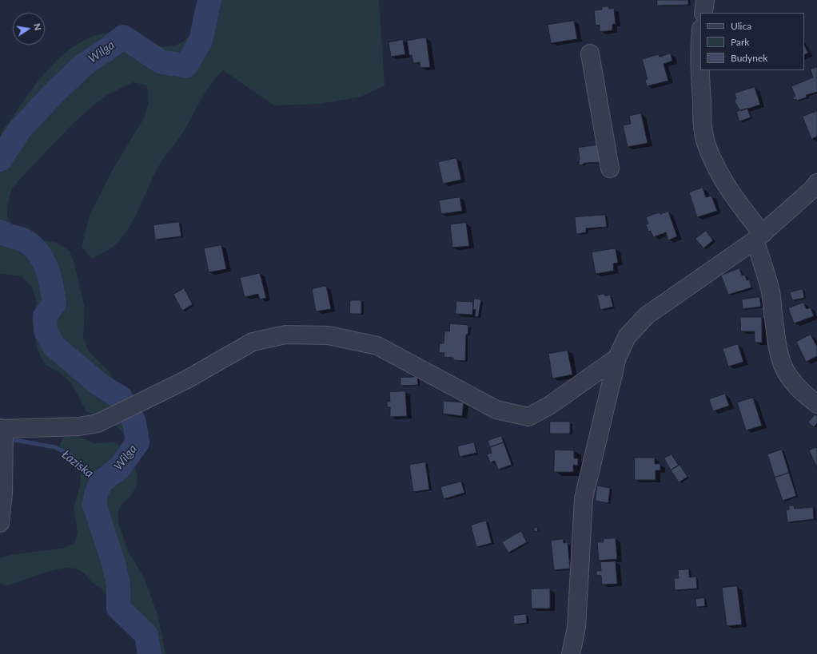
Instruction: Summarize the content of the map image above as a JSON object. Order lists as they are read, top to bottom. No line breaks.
{"water":["Wilga","Łaziska"],"legend":["Ulica","Park","Budynek"],"north":"right"}
